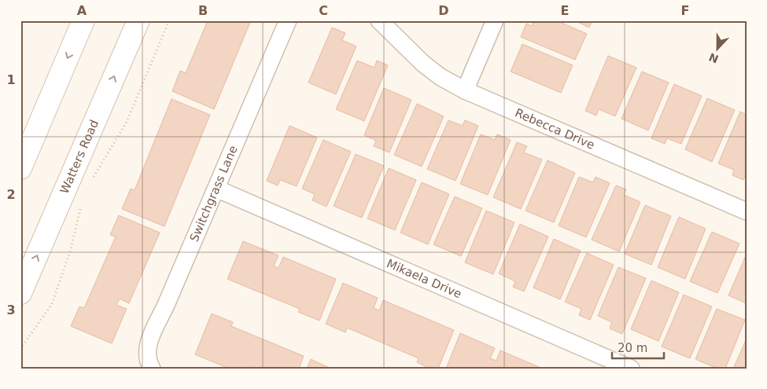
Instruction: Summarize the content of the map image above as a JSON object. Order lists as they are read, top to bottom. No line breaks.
{"streets":{"main road":["Watters Road"],"street":["Rebecca Drive","Switchgrass Lane","Mikaela Drive"]},"crossings":[["Switchgrass Lane","Mikaela Drive"]],"scale_bar":"20 m","north":"bottom","grid":{"columns":["A","B","C","D","E","F"],"rows":["1","2","3"]}}
